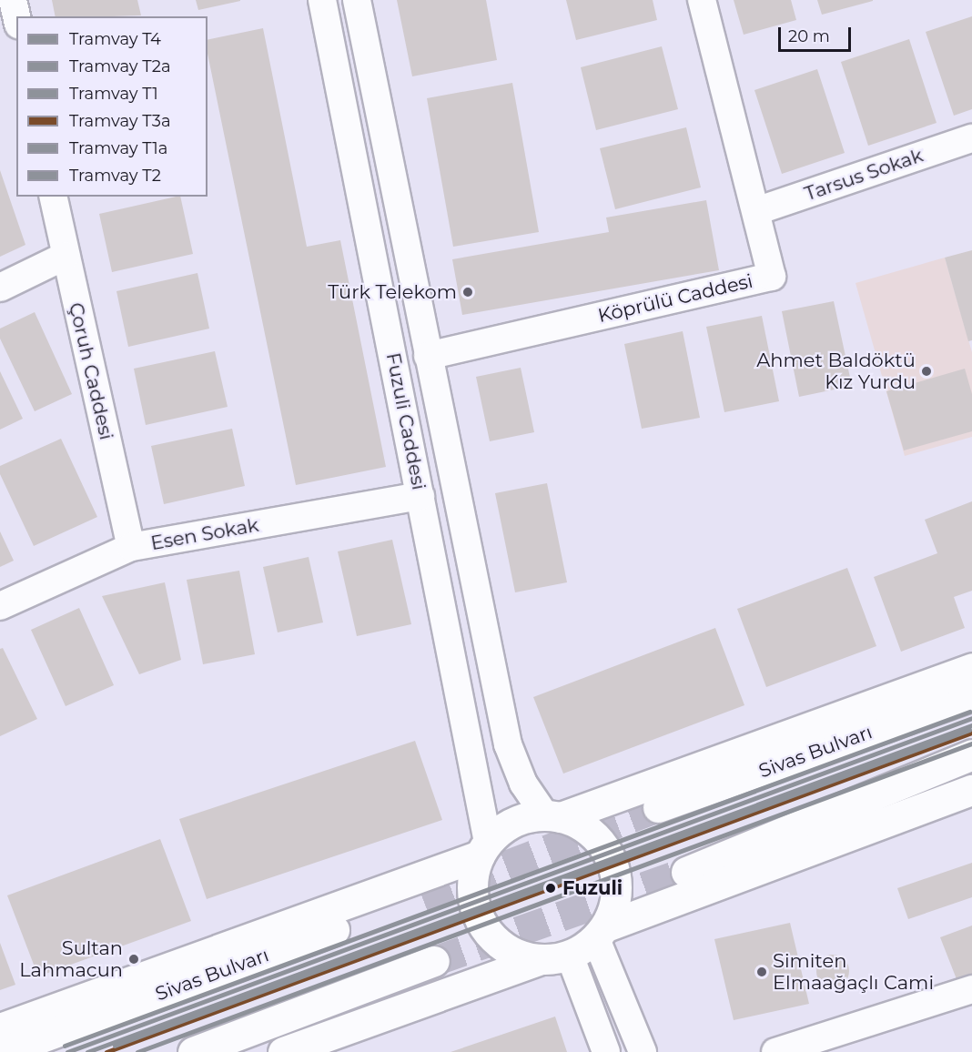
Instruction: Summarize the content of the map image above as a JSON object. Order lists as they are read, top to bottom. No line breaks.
{"streets":{"highway":["Sivas Bulvarı"],"street":["Tarsus Sokak","Köprülü Caddesi","Çoruh Caddesi","Fuzuli Caddesi","Esen Sokak"]},"crossings":[["Tarsus Sokak","Köprülü Caddesi"],["Köprülü Caddesi","Fuzuli Caddesi"],["Çoruh Caddesi","Esen Sokak"],["Fuzuli Caddesi","Esen Sokak"]],"places":["Türk Telekom","Ahmet Baldöktü Kız Yurdu","Fuzuli","Sultan Lahmacun","Simiten Elmaağaçlı Cami"],"lines":["tram line T1","tram line T4","tram line T2a","tram line T2","tram line T3a","tram line T1a"],"legend":["Tramvay T4","Tramvay T2a","Tramvay T1","Tramvay T3a","Tramvay T1a","Tramvay T2"],"scale_bar":"20 m"}
